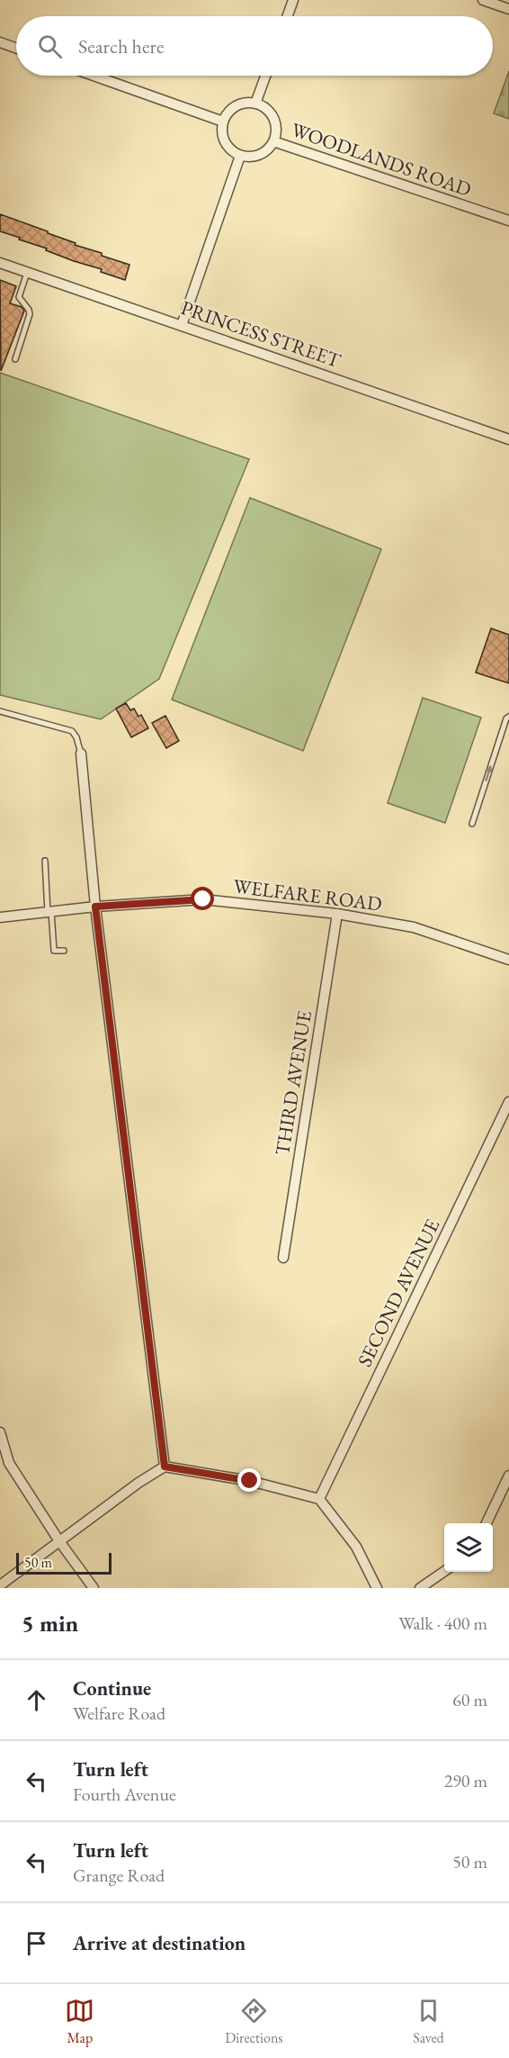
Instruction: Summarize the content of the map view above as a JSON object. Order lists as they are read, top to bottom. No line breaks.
{"streets":{"street":["WOODLANDS ROAD","PRINCESS STREET","WELFARE ROAD","THIRD AVENUE","SECOND AVENUE"]},"crossings":[["WELFARE ROAD","THIRD AVENUE"]],"scale_bar":"50 m","page":{"search":"Search here","scale":"50 m","heading":["5 min","Walk · 400 m"],"list":[["Continue","Welfare Road","60 m"],["Turn left","Fourth Avenue","290 m"],["Turn left","Grange Road","50 m"],"Arrive at destination"],"nav":["Map","Directions","Saved"]}}
